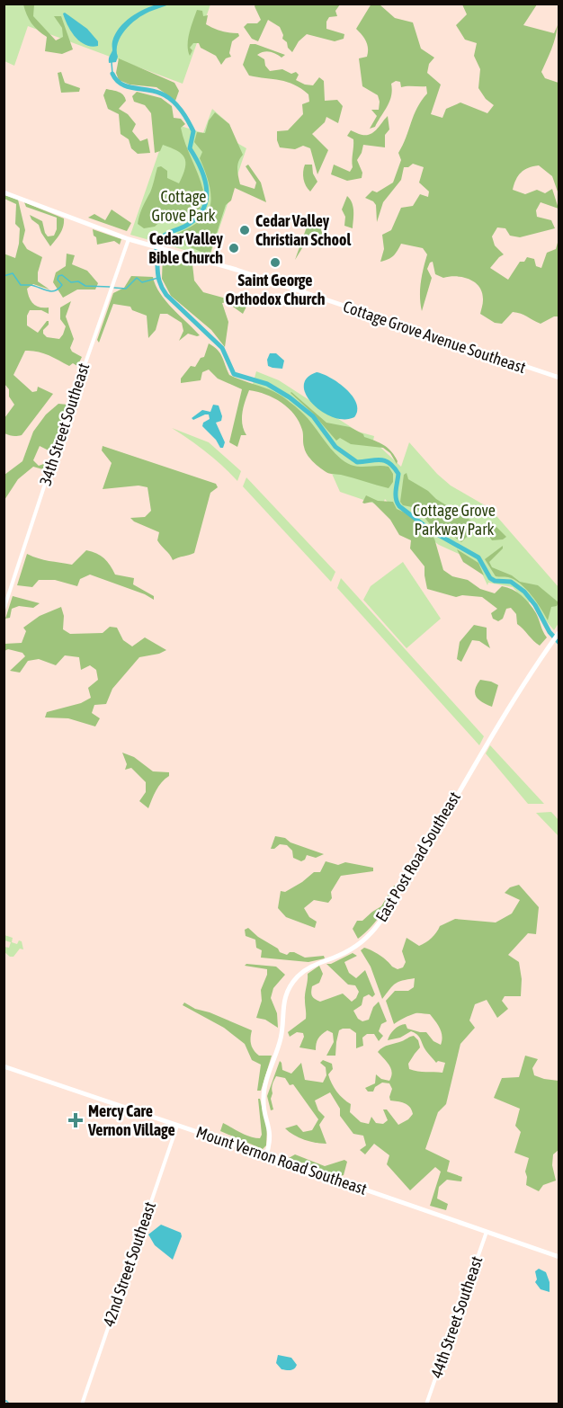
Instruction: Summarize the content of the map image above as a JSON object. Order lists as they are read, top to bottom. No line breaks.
{"streets":{"main road":["Cottage Grove Avenue Southeast","East Post Road Southeast","Mount Vernon Road Southeast"],"street":["34th Street Southeast","42nd Street Southeast","44th Street Southeast"]},"crossings":[["Cottage Grove Avenue Southeast","34th Street Southeast"],["East Post Road Southeast","Mount Vernon Road Southeast"],["Mount Vernon Road Southeast","42nd Street Southeast"],["Mount Vernon Road Southeast","44th Street Southeast"]],"parks":["Cottage Grove Park","Cottage Grove Parkway Park"],"places":{"other":["Cedar Valley Christian School","Cedar Valley Bible Church","Saint George Orthodox Church"],"health":["Mercy Care Vernon Village"]}}
